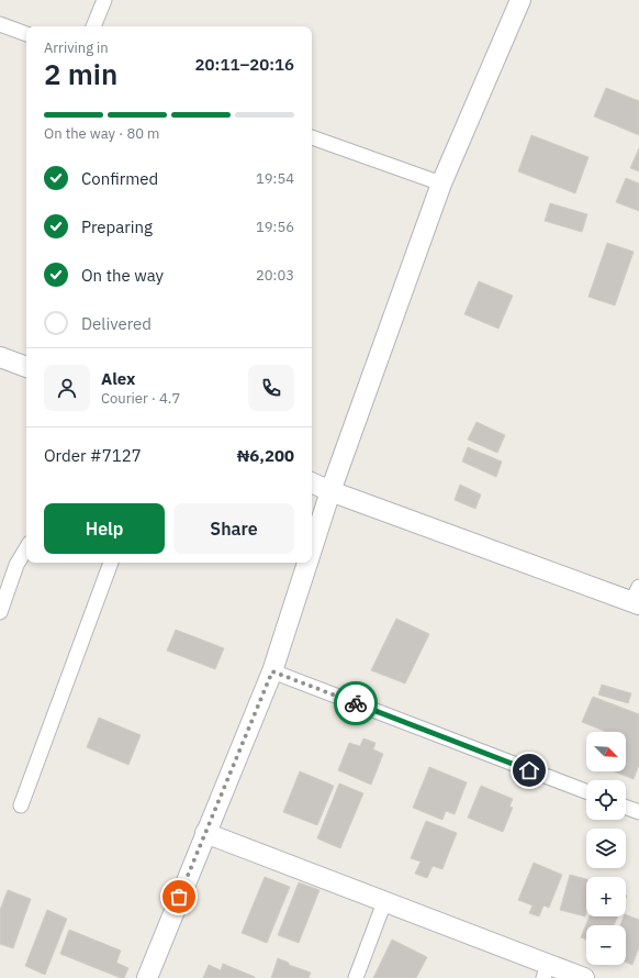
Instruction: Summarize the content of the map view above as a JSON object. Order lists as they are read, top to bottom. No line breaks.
{"north":"bottom right","page":{"heading":["2 min","Arriving in","20:11–20:16"],"panel":["Alex","Courier · 4.7","Order #7127","₦6,200"],"bar":"On the way · 80 m","list":[["Confirmed","19:54"],["Preparing","19:56"],["On the way","20:03"],"Delivered"],"buttons":["Help","Share"],"map_buttons":["+","−"]}}
